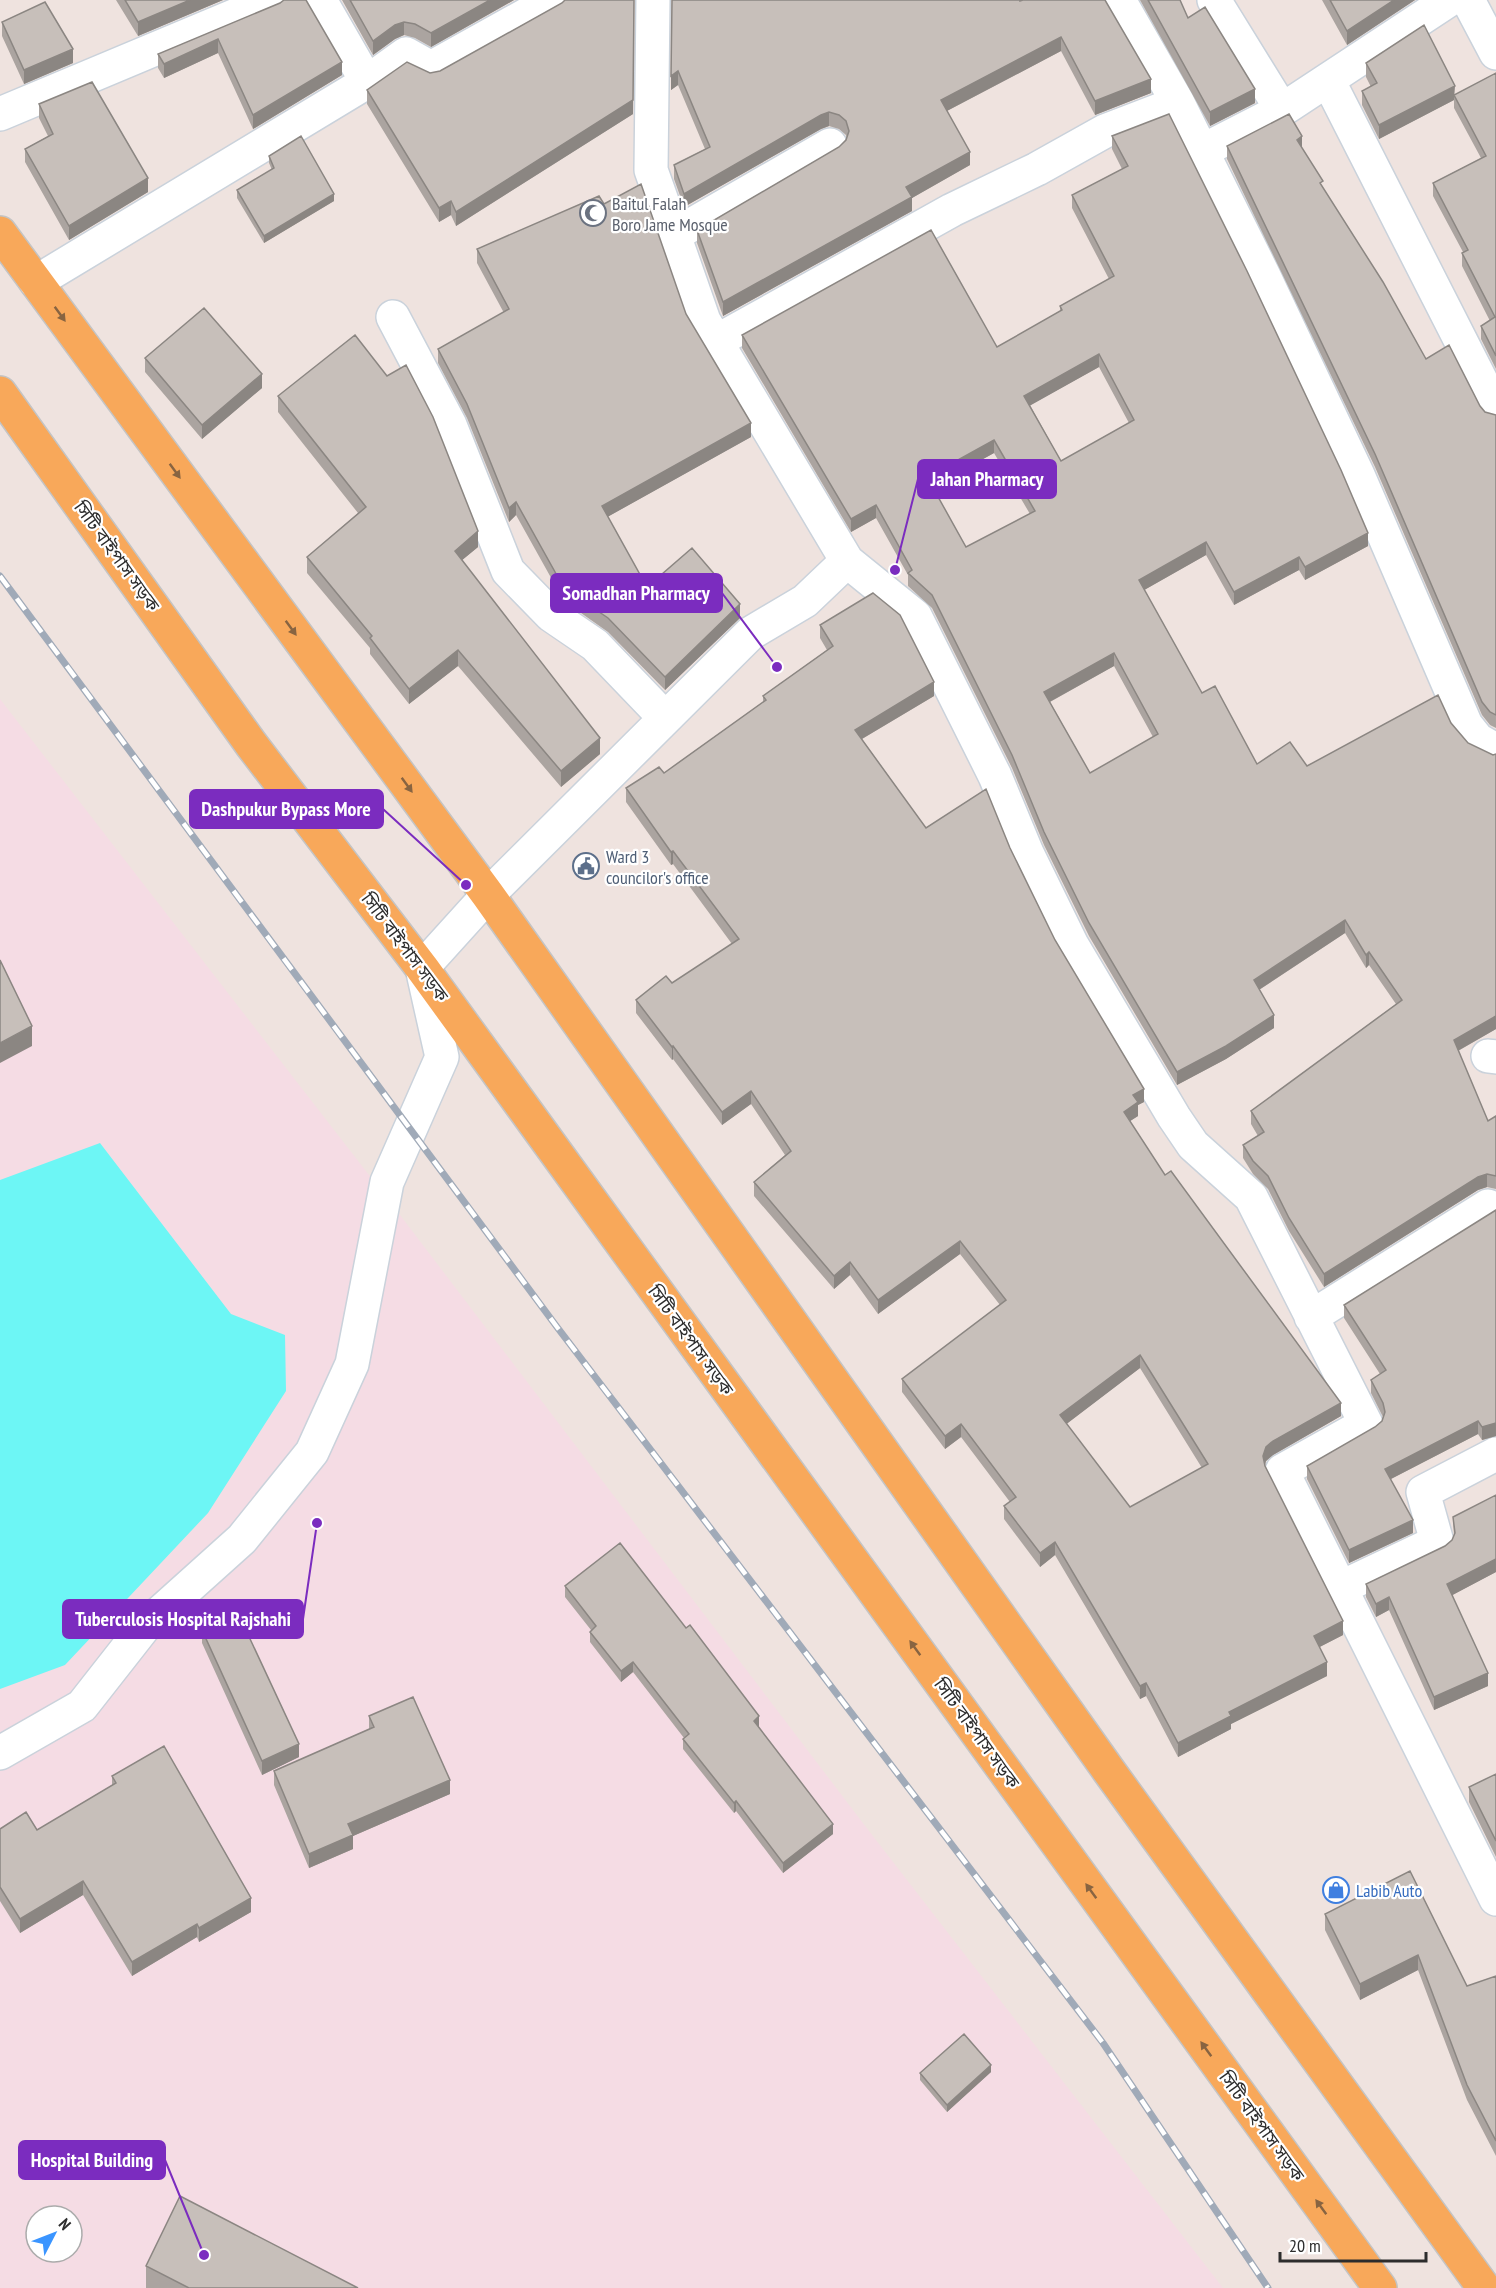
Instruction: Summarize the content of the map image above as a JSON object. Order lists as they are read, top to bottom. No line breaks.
{"streets":{"main road":["সিটি বাইপাস সড়ক"]},"places":{"mosque":["Baitul Falah Boro Jame Mosque"],"other":["Jahan Pharmacy","Somadhan Pharmacy","Dashpukur Bypass More","Tuberculosis Hospital Rajshahi","Hospital Building"],"public building":["Ward 3 councilor's office"],"shop":["Labib Auto"]},"scale_bar":"20 m","north":"top right"}
